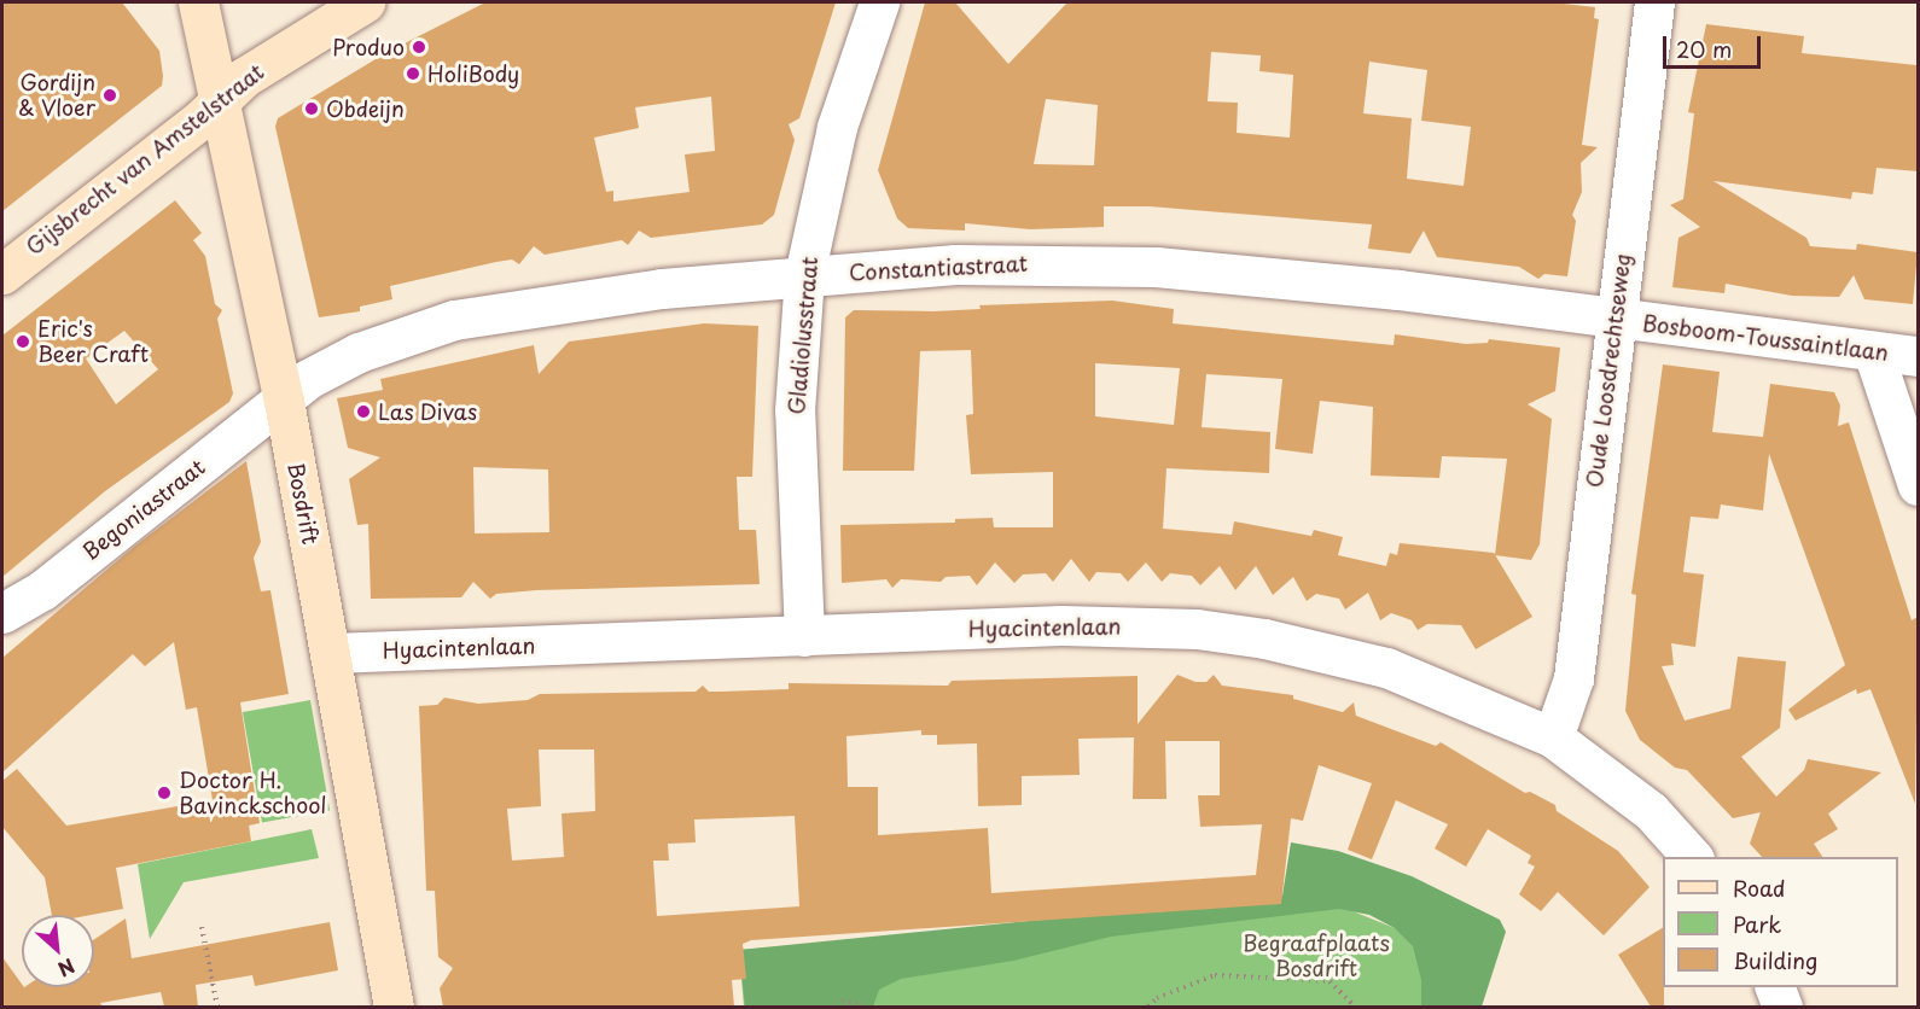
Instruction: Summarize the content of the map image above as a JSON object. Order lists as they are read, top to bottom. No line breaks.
{"streets":{"street":["Gijsbrecht van Amstelstraat","Constantiastraat","Gladiolusstraat","Bosboom-Toussaintlaan","Oude Loosdrechtseweg","Bosdrift","Begoniastraat","Hyacintenlaan"]},"crossings":[["Gijsbrecht van Amstelstraat","Bosdrift"],["Constantiastraat","Gladiolusstraat"],["Constantiastraat","Bosboom-Toussaintlaan"],["Constantiastraat","Oude Loosdrechtseweg"],["Constantiastraat","Bosdrift"],["Constantiastraat","Begoniastraat"],["Gladiolusstraat","Hyacintenlaan"],["Bosboom-Toussaintlaan","Oude Loosdrechtseweg"],["Oude Loosdrechtseweg","Hyacintenlaan"],["Bosdrift","Begoniastraat"],["Bosdrift","Hyacintenlaan"]],"parks":["Begraafplaats Bosdrift"],"places":["Produo","HoliBody","Gordijn & Vloer","Obdeijn","Eric's Beer Craft","Las Divas","Doctor H. Bavinckschool"],"legend":["Road","Park","Building"],"scale_bar":"20 m","north":"bottom right"}
